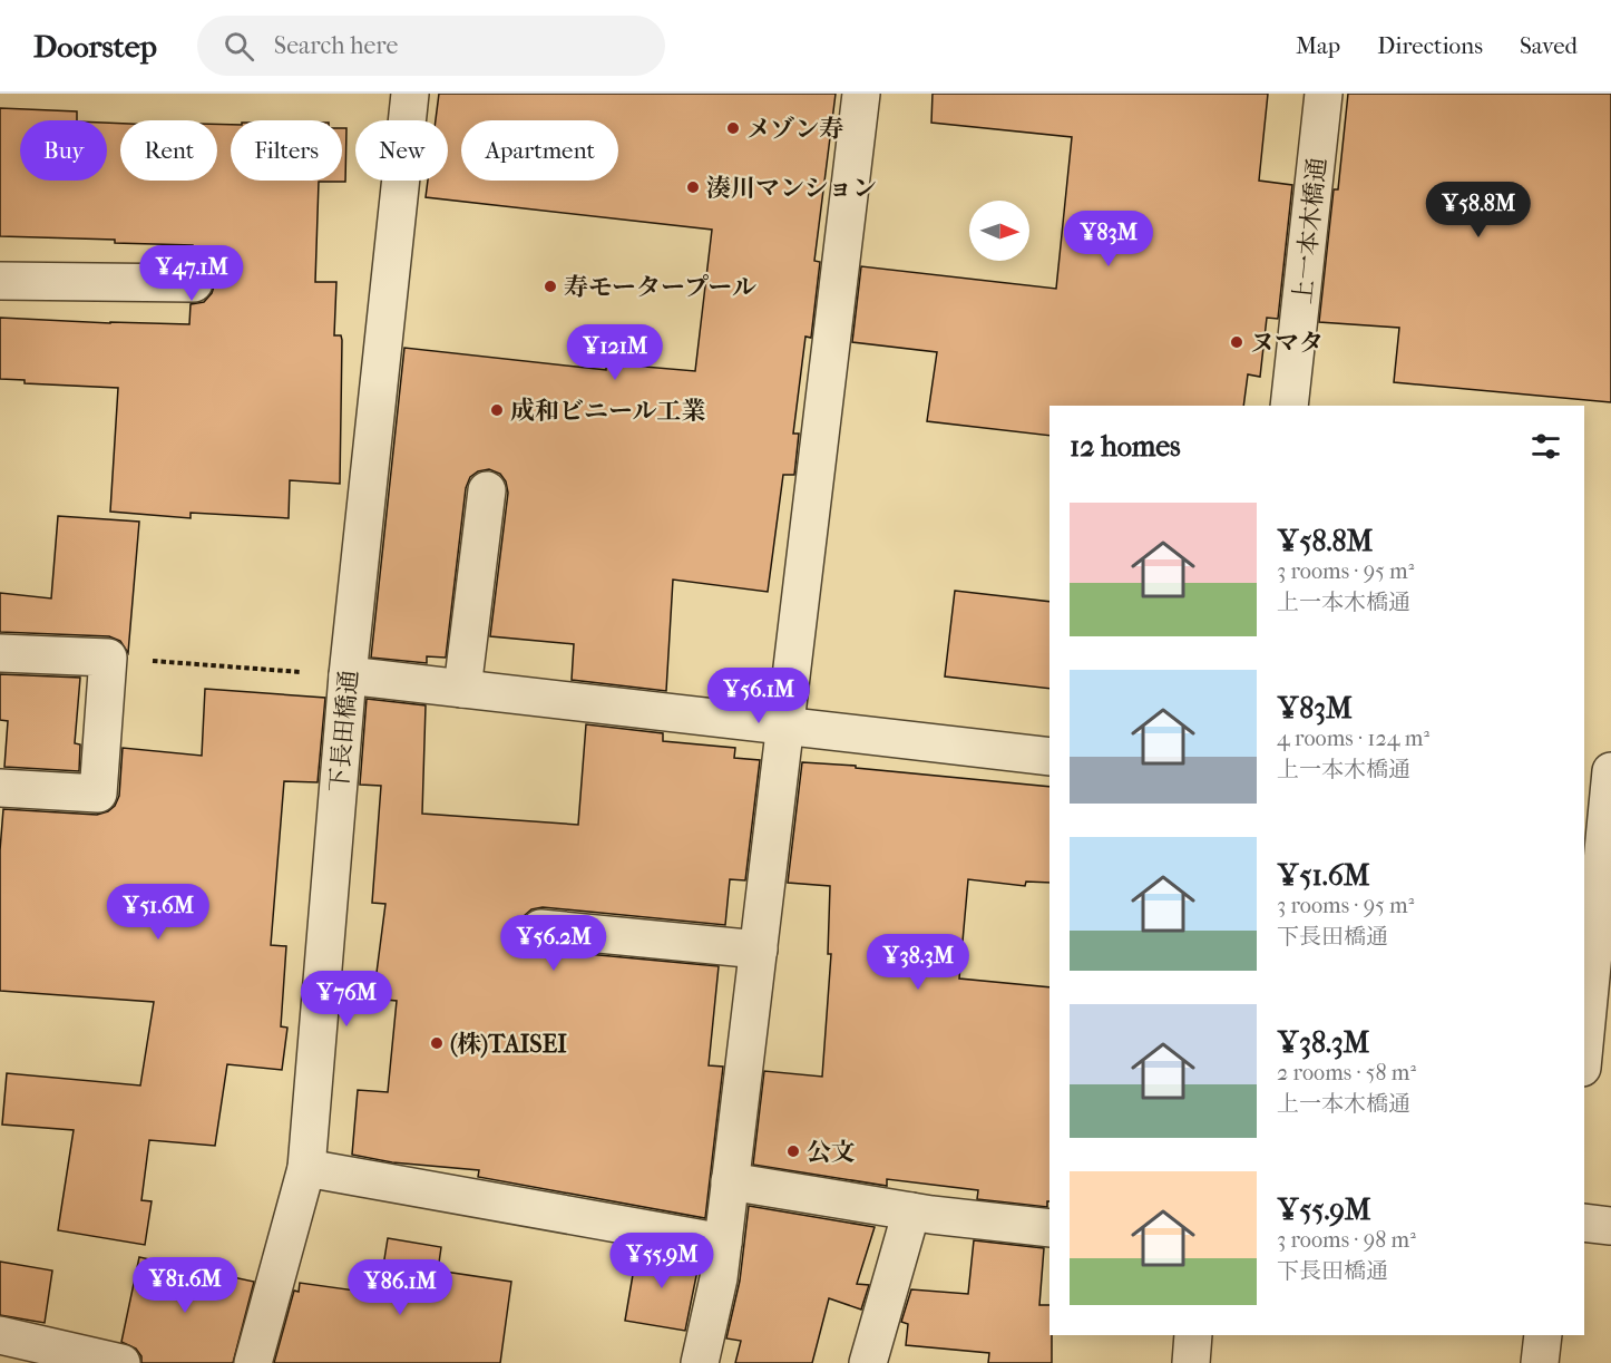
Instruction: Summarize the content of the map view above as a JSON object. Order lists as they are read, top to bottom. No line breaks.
{"streets":{"street":["上一本木橋通","下長田橋通"]},"places":["メゾン寿","湊川マンション","寿モータープール","ヌマタ","成和ビニール工業","(株)TAISEI","公文"],"north":"right","page":{"header":"Doorstep","search":"Search here","nav":["Map","Directions","Saved"],"chip":["Buy","Rent","Filters","New","Apartment"],"price":["¥58.8M","¥83M","¥47.1M","¥121M","¥56.1M","¥51.6M","¥56.2M","¥38.3M","¥76M","¥55.9M","¥81.6M","¥86.1M"],"heading":"12 homes","list":[{"name":"¥58.8M","note":"3 rooms · 95 m² · 上一本木橋通"},{"name":"¥83M","note":"4 rooms · 124 m² · 上一本木橋通"},{"name":"¥51.6M","note":"3 rooms · 95 m² · 下長田橋通"},{"name":"¥38.3M","note":"2 rooms · 58 m² · 上一本木橋通"},{"name":"¥55.9M","note":"3 rooms · 98 m² · 下長田橋通"}]}}
